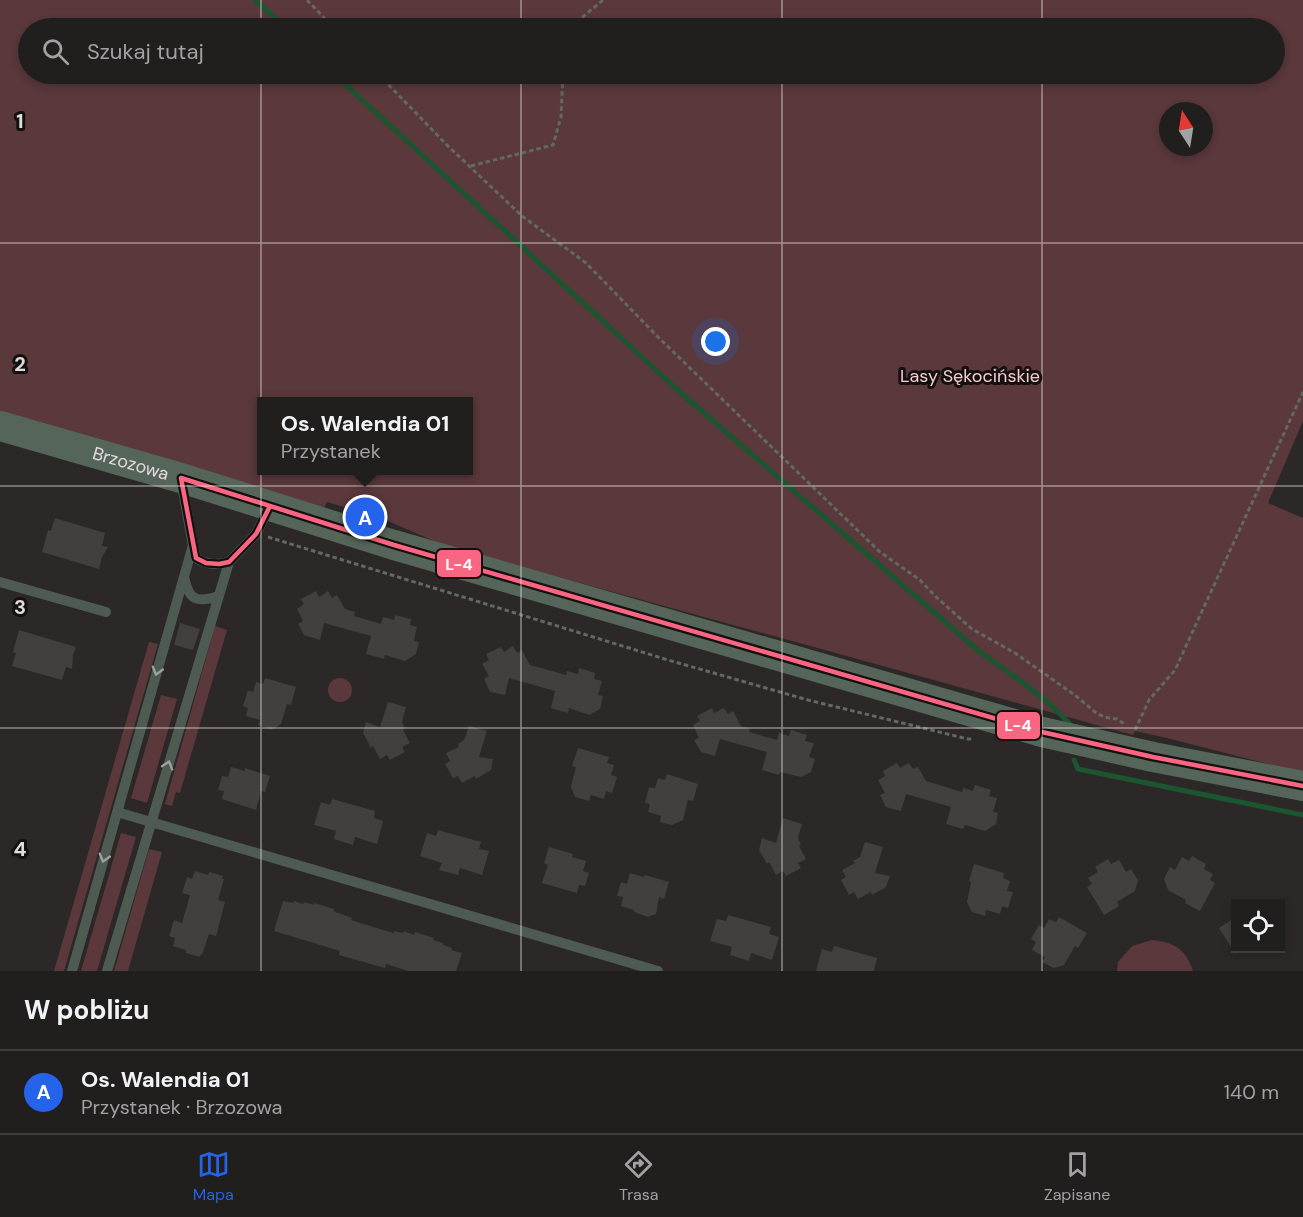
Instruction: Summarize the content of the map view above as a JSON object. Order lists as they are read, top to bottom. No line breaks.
{"streets":{"street":["Brzozowa"]},"parks":["Lasy Sękocińskie"],"lines":["transit line L-4"],"north":"top","page":{"search":"Szukaj tutaj","popup":["Os. Walendia 01","Przystanek"],"pins":"A","heading":"W pobliżu","list":[{"mark":"A","name":"Os. Walendia 01","note":"Przystanek · Brzozowa","value":"140 m"}],"nav":["Mapa","Trasa","Zapisane"]},"grid":{"rows":["1","2","3","4"]}}
